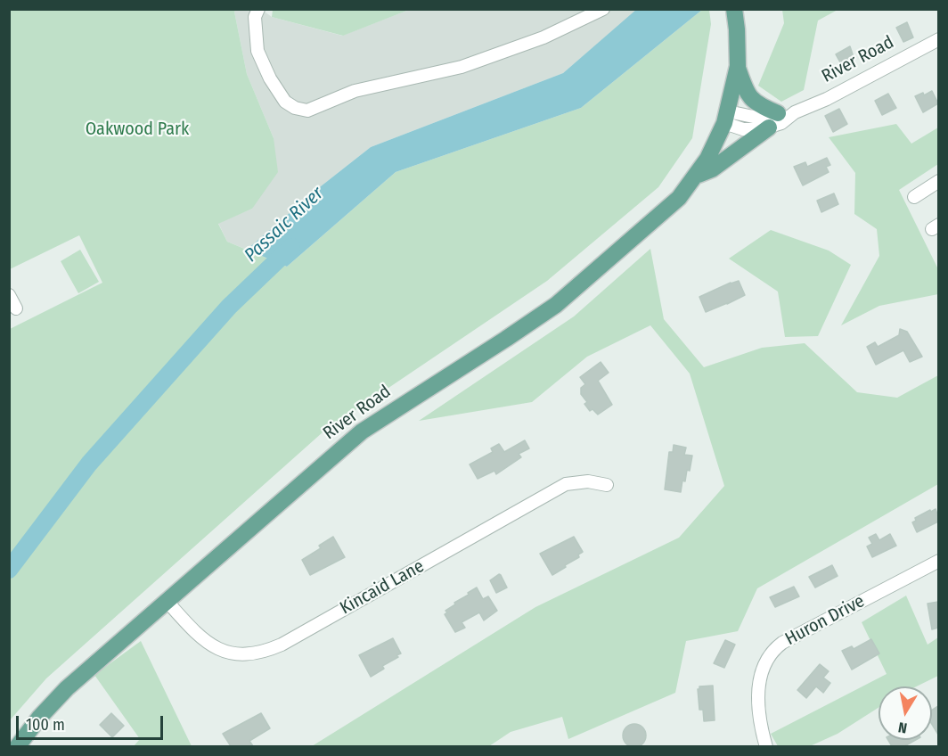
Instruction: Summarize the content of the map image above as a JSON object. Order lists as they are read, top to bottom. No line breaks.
{"streets":{"main road":["River Road"],"street":["Kincaid Lane","Huron Drive"]},"crossings":[["River Road","Kincaid Lane"]],"water":["Passaic River"],"parks":["Oakwood Park"],"scale_bar":"100 m","north":"bottom"}
